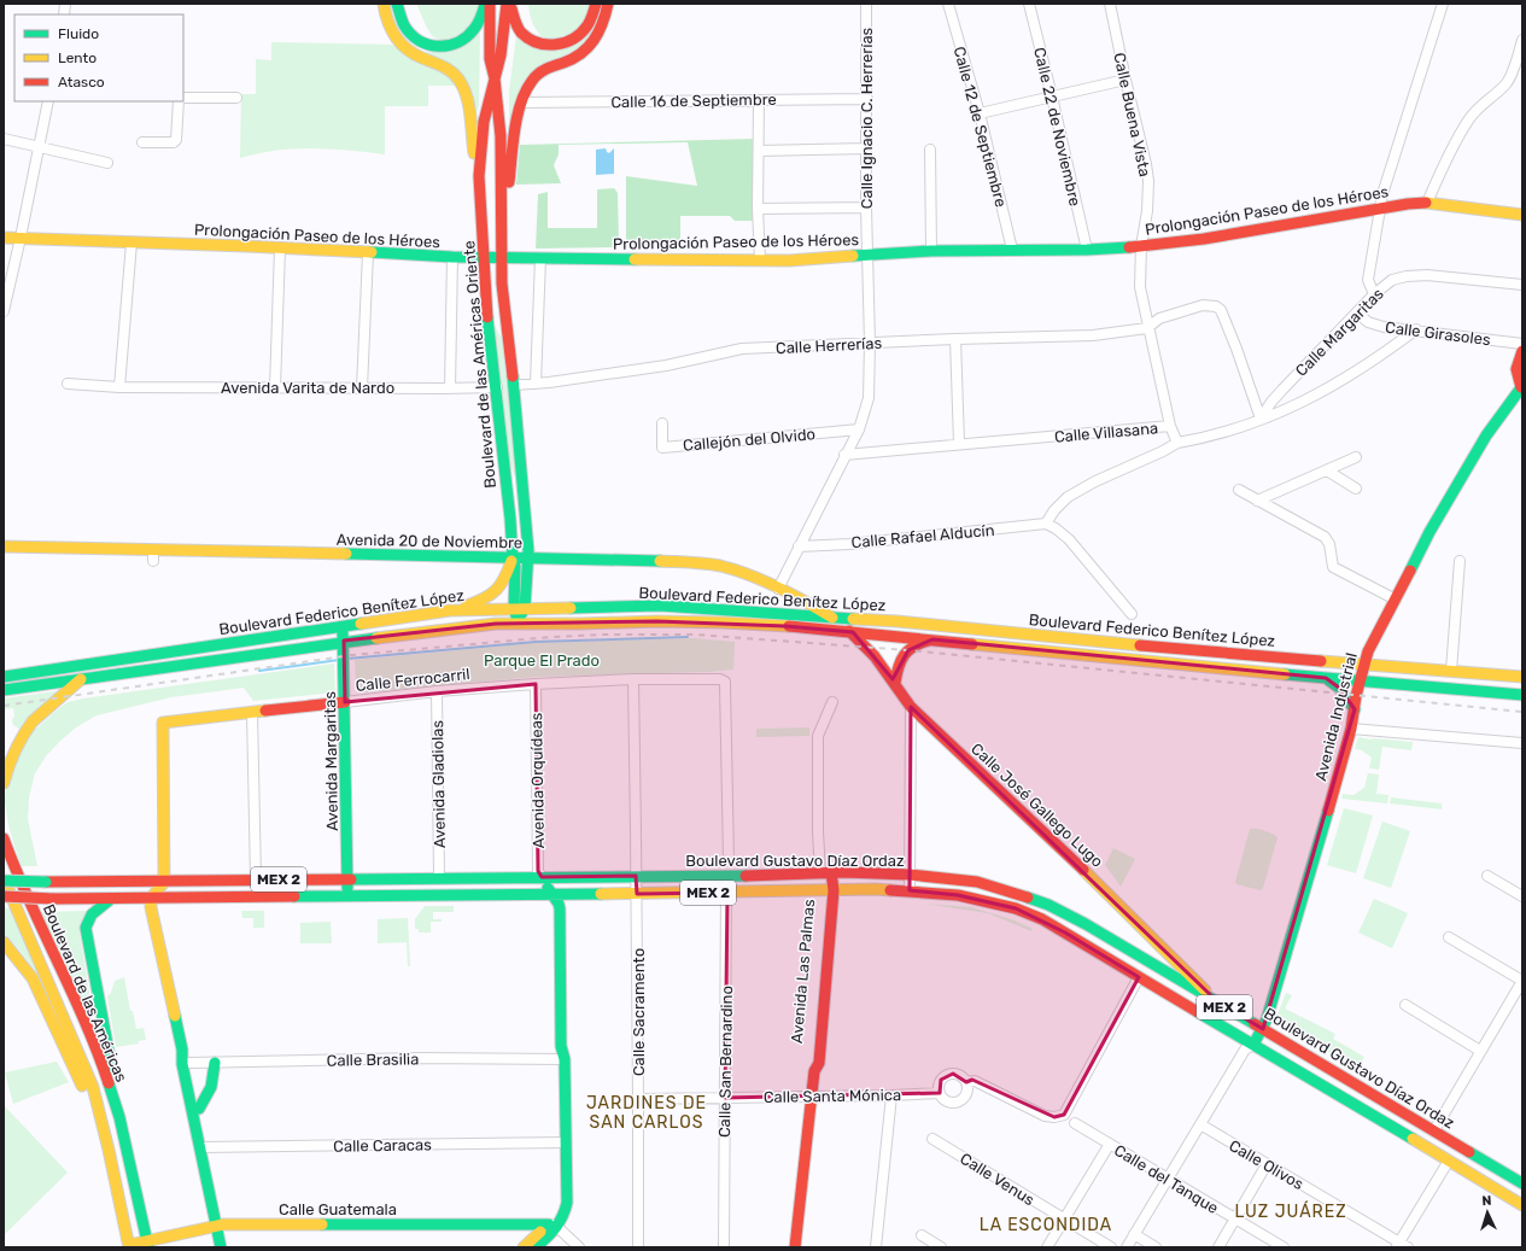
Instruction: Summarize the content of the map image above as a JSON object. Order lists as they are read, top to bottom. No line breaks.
{"streets":{"main road":["Prolongación Paseo de los Héroes","Boulevard de las Américas Oriente","Avenida 20 de Noviembre","Boulevard Federico Benítez López","Calle Ferrocarril","Avenida Industrial","Avenida Margaritas","Calle José Gallego Lugo","Boulevard Gustavo Díaz Ordaz","MEX 2","Avenida Las Palmas","Boulevard de las Américas","Calle Guatemala"],"street":["Calle 16 de Septiembre","Calle Buena Vista","Calle Ignacio C. Herrerías","Calle 12 de Septiembre","Calle 22 de Noviembre","Calle Margaritas","Calle Girasoles","Calle Herrerías","Avenida Varita de Nardo","Calle Villasana","Callejón del Olvido","Calle Rafael Alducín","Avenida Orquídeas","Avenida Gladiolas","Calle Sacramento","Calle Brasilia","Calle San Bernardino","Calle Santa Mónica","Calle Caracas","Calle Olivos","Calle Venus","Calle del Tanque"]},"crossings":[["Calle 16 de Septiembre","Calle Ignacio C. Herrerías"],["Calle Buena Vista","Prolongación Paseo de los Héroes"],["Calle Buena Vista","Calle Herrerías"],["Calle Buena Vista","Calle Villasana"],["Calle Ignacio C. Herrerías","Prolongación Paseo de los Héroes"],["Calle Ignacio C. Herrerías","Calle Herrerías"],["Calle Ignacio C. Herrerías","Calle Villasana"],["Calle Ignacio C. Herrerías","Callejón del Olvido"],["Calle Ignacio C. Herrerías","Calle Rafael Alducín"],["Calle Ignacio C. Herrerías","Avenida 20 de Noviembre"],["Calle 12 de Septiembre","Prolongación Paseo de los Héroes"],["Calle 22 de Noviembre","Prolongación Paseo de los Héroes"],["Prolongación Paseo de los Héroes","Boulevard de las Américas Oriente"],["Calle Margaritas","Calle Girasoles"],["Calle Margaritas","Calle Villasana"],["Calle Girasoles","Calle Villasana"],["Calle Herrerías","Boulevard de las Américas Oriente"],["Boulevard de las Américas Oriente","Avenida Varita de Nardo"],["Boulevard de las Américas Oriente","Avenida 20 de Noviembre"],["Boulevard de las Américas Oriente","Boulevard Federico Benítez López"],["Avenida 20 de Noviembre","Boulevard Federico Benítez López"],["Avenida 20 de Noviembre","Calle José Gallego Lugo"],["Boulevard Federico Benítez López","Avenida Industrial"],["Boulevard Federico Benítez López","Avenida Margaritas"],["Boulevard Federico Benítez López","Calle José Gallego Lugo"],["Calle Ferrocarril","Avenida Margaritas"],["Calle Ferrocarril","Avenida Orquídeas"],["Calle Ferrocarril","Avenida Gladiolas"],["Calle Ferrocarril","Boulevard Gustavo Díaz Ordaz"],["Calle Ferrocarril","Calle Sacramento"],["Avenida Industrial","Boulevard Gustavo Díaz Ordaz"],["Avenida Margaritas","Boulevard Gustavo Díaz Ordaz"],["Avenida Orquídeas","Boulevard Gustavo Díaz Ordaz"],["Avenida Gladiolas","Boulevard Gustavo Díaz Ordaz"],["Calle José Gallego Lugo","Boulevard Gustavo Díaz Ordaz"],["Boulevard Gustavo Díaz Ordaz","Avenida Las Palmas"],["Boulevard Gustavo Díaz Ordaz","Boulevard de las Américas"],["Boulevard Gustavo Díaz Ordaz","Calle Sacramento"],["Boulevard Gustavo Díaz Ordaz","Calle San Bernardino"],["Avenida Las Palmas","Calle Santa Mónica"],["Boulevard de las Américas","Calle Guatemala"],["Calle Sacramento","Calle Santa Mónica"],["Calle San Bernardino","Calle Santa Mónica"]],"districts":["JARDINES DE SAN CARLOS","LUZ JUÁREZ","LA ESCONDIDA"],"parks":["Parque El Prado"],"legend":["Fluido","Lento","Atasco"],"north":"top"}
